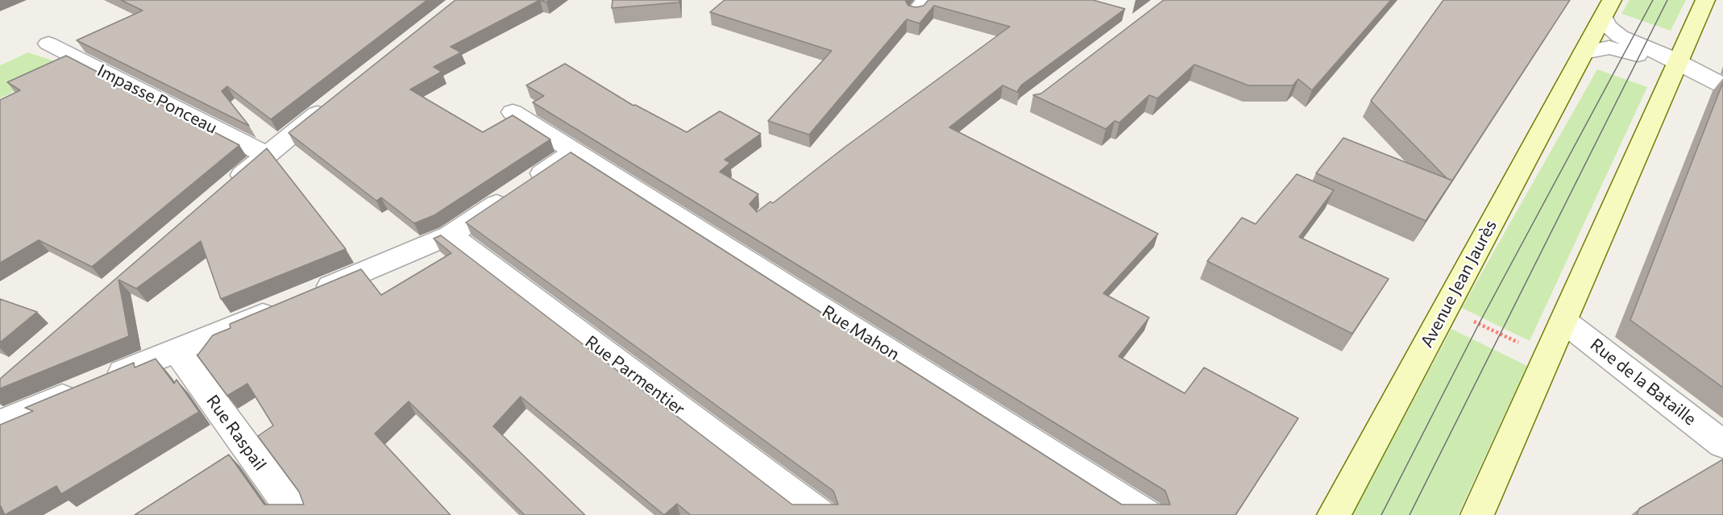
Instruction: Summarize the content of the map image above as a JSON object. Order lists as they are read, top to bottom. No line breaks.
{"streets":{"main road":["Avenue Jean Jaurès"],"street":["Impasse Ponceau","Rue Mahon","Rue Parmentier","Rue de la Bataille","Rue Raspail"]}}
